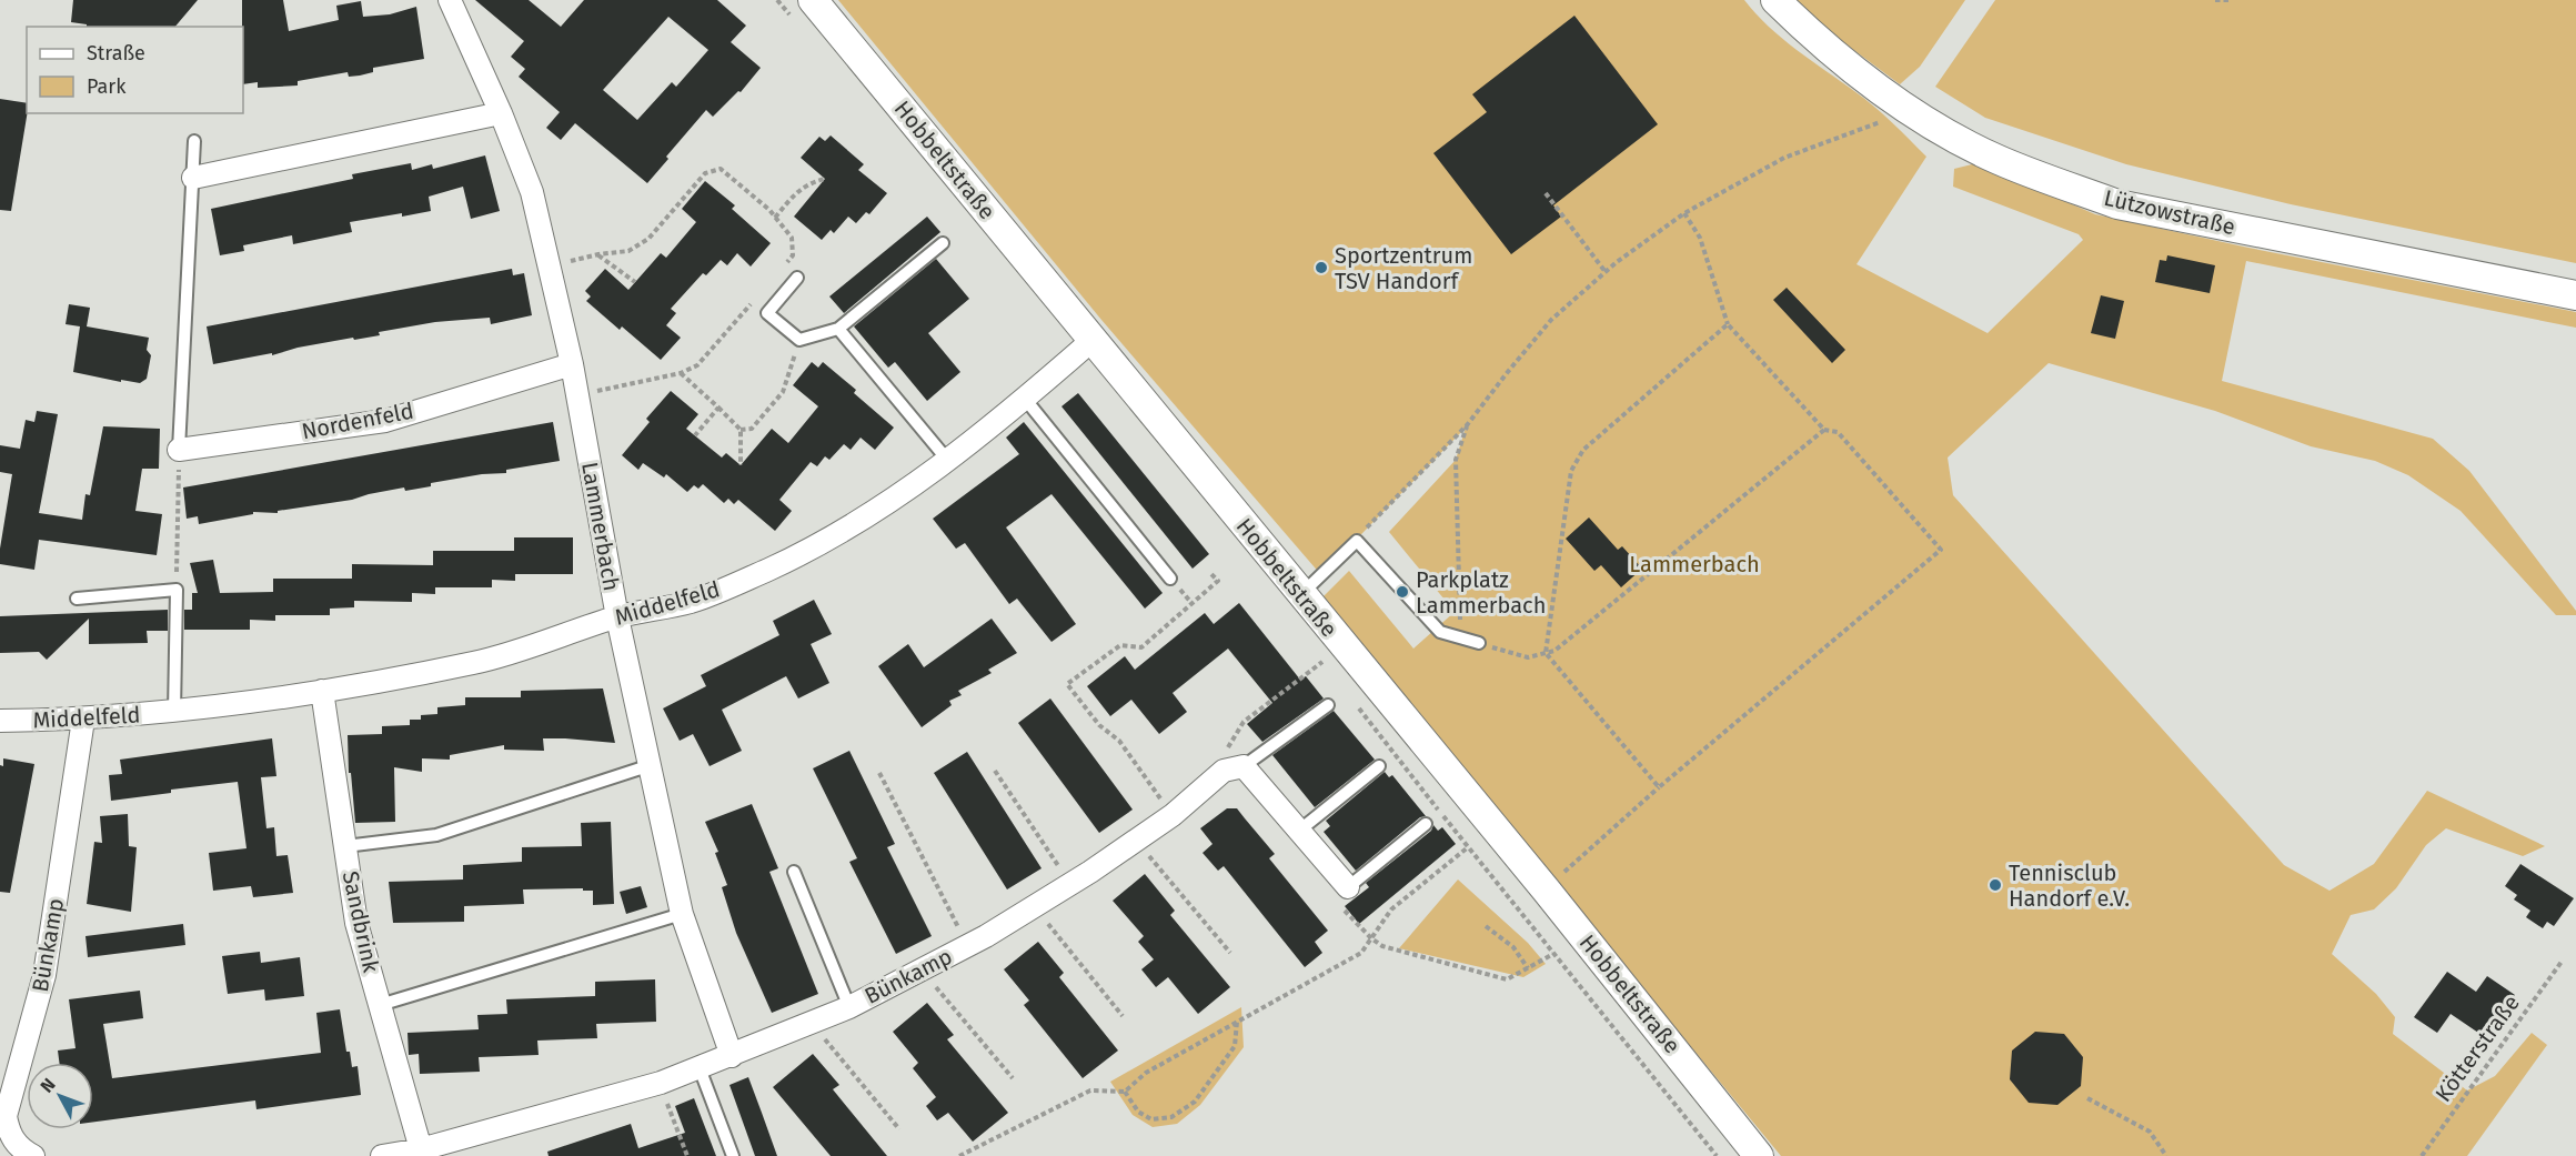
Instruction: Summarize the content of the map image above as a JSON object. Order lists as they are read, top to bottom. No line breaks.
{"streets":{"street":["Hobbeltstraße","Lützowstraße","Nordenfeld","Lammerbach","Middelfeld","Sandbrink","Bünkamp"],"path":["Kötterstraße"]},"crossings":[["Hobbeltstraße","Middelfeld"],["Nordenfeld","Lammerbach"],["Lammerbach","Middelfeld"],["Lammerbach","Bünkamp"],["Middelfeld","Sandbrink"],["Middelfeld","Bünkamp"],["Sandbrink","Bünkamp"]],"parks":["Lammerbach"],"places":["Sportzentrum TSV Handorf","Parkplatz Lammerbach","Tennisclub Handorf e.V."],"legend":["Straße","Park"],"north":"top left"}
